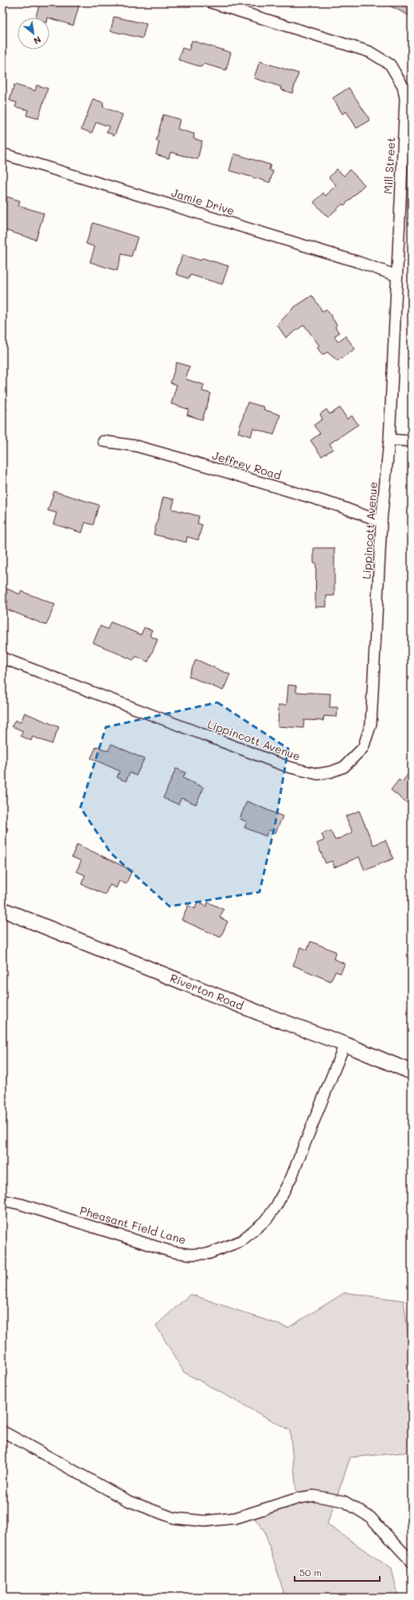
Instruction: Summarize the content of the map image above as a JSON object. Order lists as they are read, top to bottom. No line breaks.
{"streets":{"main road":["Riverton Road"],"street":["Mill Street","Jamie Drive","Jeffrey Road","Lippincott Avenue","Pheasant Field Lane"]},"crossings":[["Mill Street","Jamie Drive"],["Mill Street","Lippincott Avenue"],["Jeffrey Road","Lippincott Avenue"],["Riverton Road","Pheasant Field Lane"]],"scale_bar":"50 m","north":"bottom right"}
